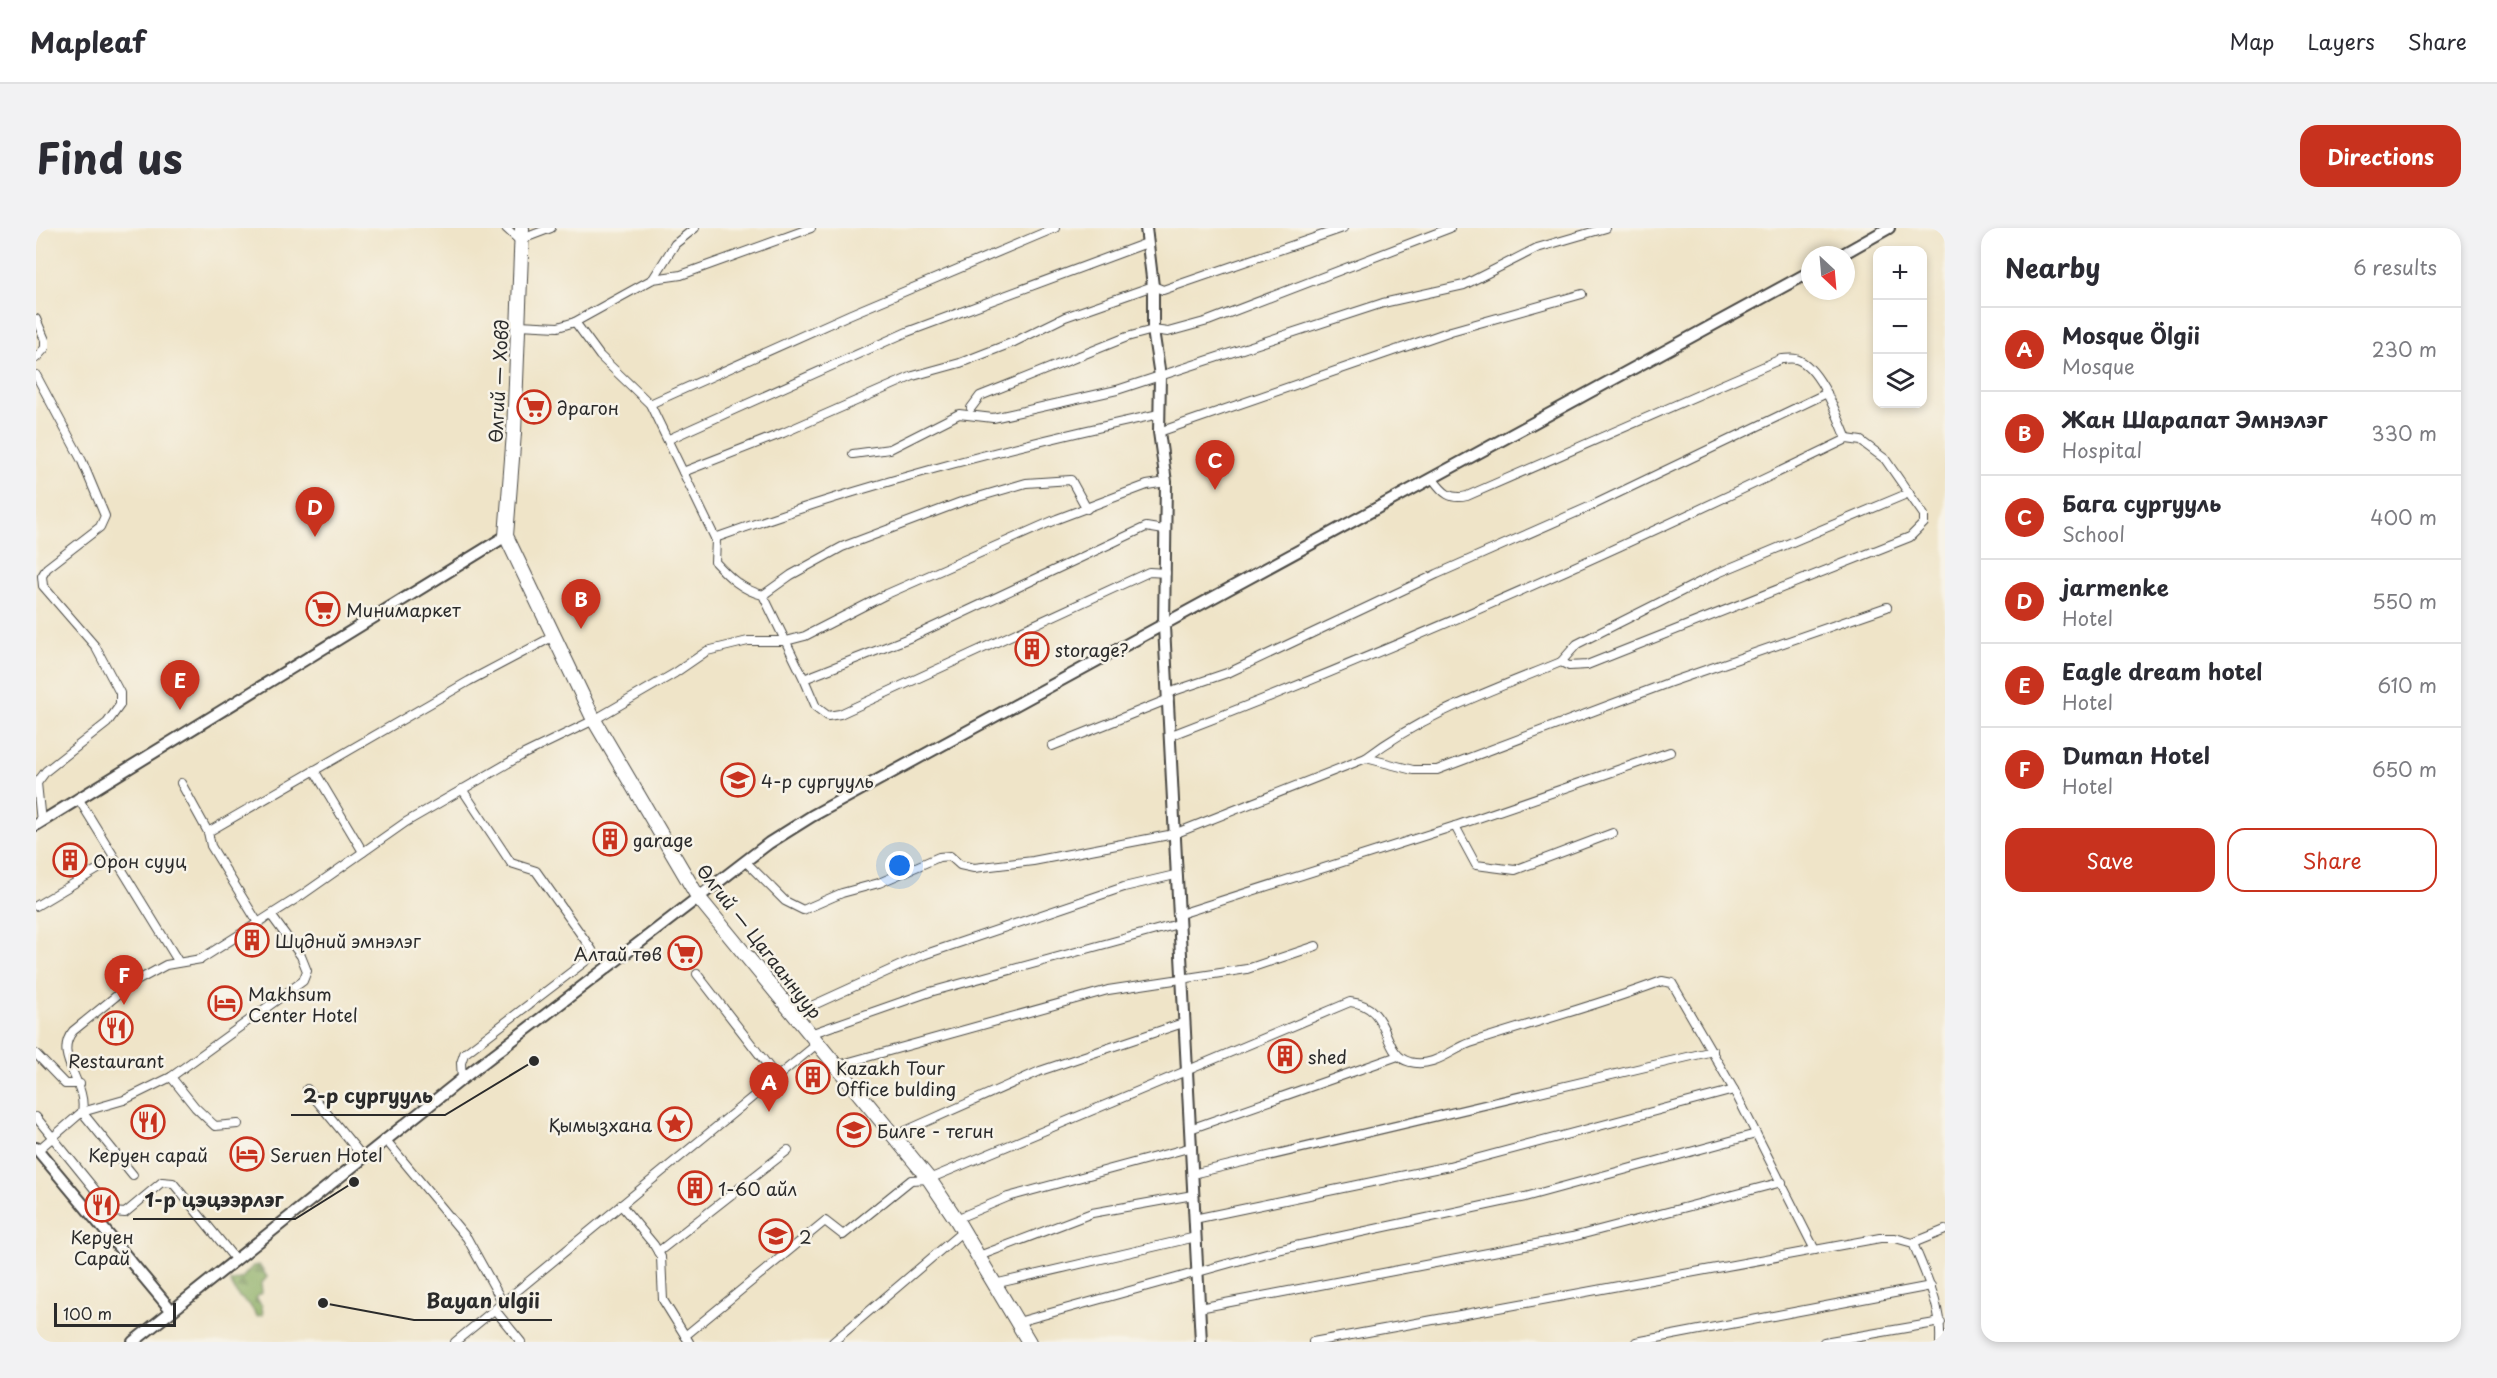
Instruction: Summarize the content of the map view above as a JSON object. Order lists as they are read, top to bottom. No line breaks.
{"streets":{"highway":["Өлгий — Ховд","Өлгий — Цагааннуур"]},"crossings":[["Өлгий — Ховд","Өлгий — Цагааннуур"]],"places":{"supermarket":["драгон","Минимаркет","Алтай төв"],"building":["storage?","garage","Орон сууц","Шүдний эмнэлэг","shed","Kazakh Tour Office bulding","1-60 айл"],"school or university":["4-р сургууль","Билге - тегин","2"],"hotel":["Makhsum Center Hotel","Seruen Hotel"],"restaurant":["Restaurant","Керуен сарай","Керуен Сарай"],"other":["2-р сургууль","1-р цэцээрлэг","Bayan ulgii"],"place":["Қымызхана"]},"scale_bar":"100 m","north":"bottom right","page":{"header":"Mapleaf","nav":["Map","Layers","Share"],"title":"Find us","buttons":["Directions",["Save","Share"]],"heading":["Nearby","6 results"],"map_buttons":["+","−"],"list":[{"mark":"A","name":"Mosque Ölgii","note":"Mosque","value":"230 m"},{"mark":"B","name":"Жан Шарапат Эмнэлэг","note":"Hospital","value":"330 m"},{"mark":"C","name":"Бага сургууль","note":"School","value":"400 m"},{"mark":"D","name":"jarmenke","note":"Hotel","value":"550 m"},{"mark":"E","name":"Eagle dream hotel","note":"Hotel","value":"610 m"},{"mark":"F","name":"Duman Hotel","note":"Hotel","value":"650 m"}],"pins":["C","D","B","E","F","A"],"scale":"100 m"}}
